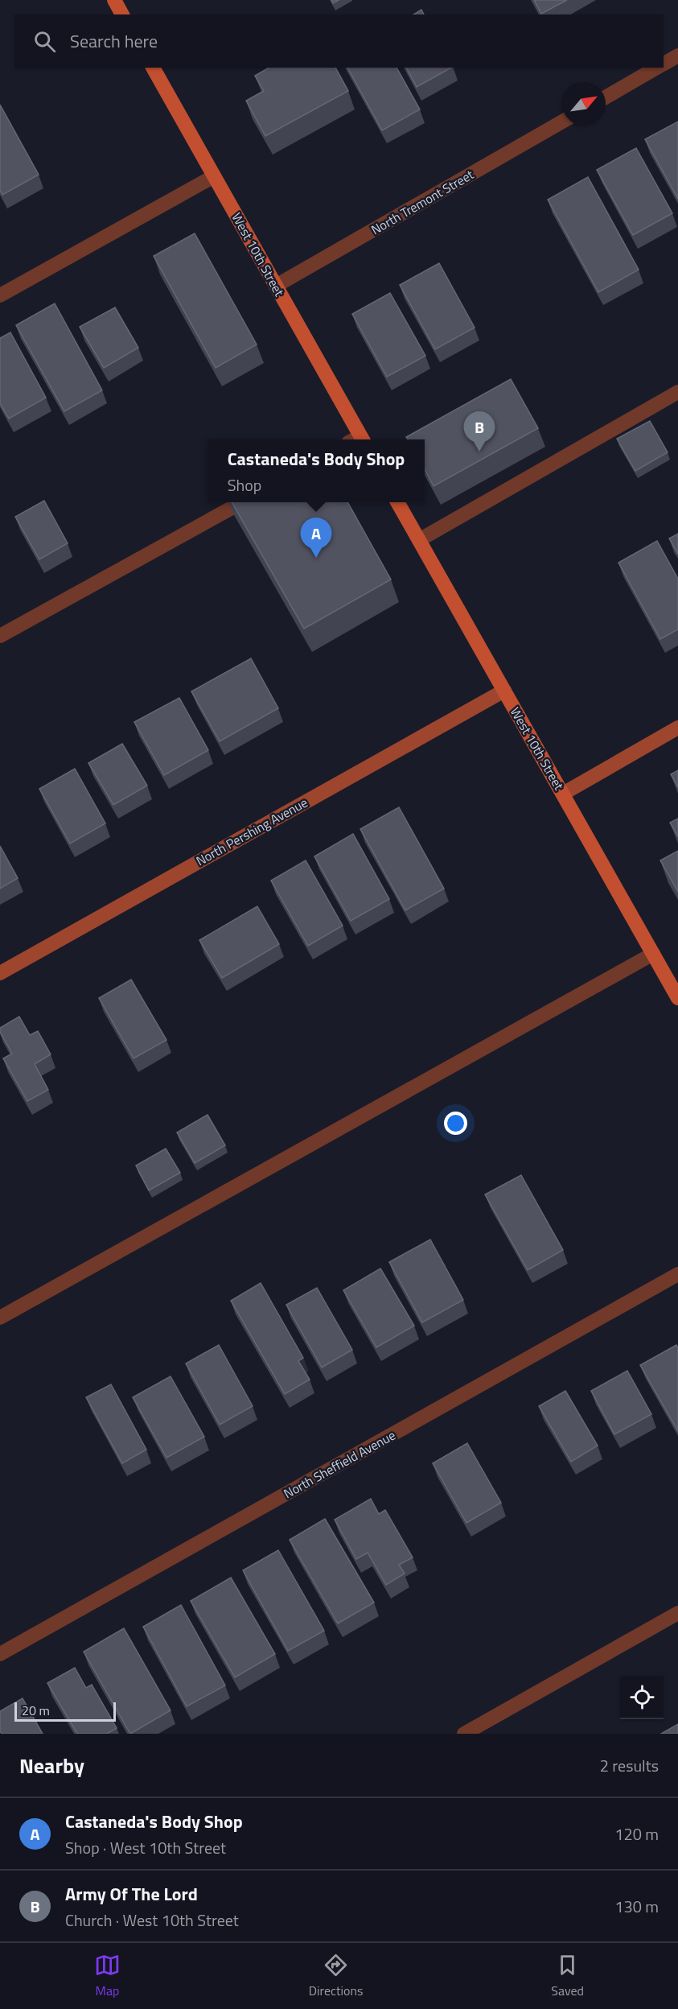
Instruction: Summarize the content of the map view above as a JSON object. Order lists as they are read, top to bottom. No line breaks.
{"streets":{"main road":["West 10th Street"],"street":["North Tremont Street","North Pershing Avenue","North Sheffield Avenue"]},"crossings":[["North Tremont Street","West 10th Street"],["West 10th Street","North Pershing Avenue"]],"scale_bar":"20 m","north":"top right","page":{"search":"Search here","pins":["B","A"],"popup":["Castaneda's Body Shop","Shop"],"scale":"20 m","heading":["Nearby","2 results"],"list":[{"mark":"A","name":"Castaneda's Body Shop","note":"Shop · West 10th Street","value":"120 m"},{"mark":"B","name":"Army Of The Lord","note":"Church · West 10th Street","value":"130 m"}],"nav":["Map","Directions","Saved"]}}
